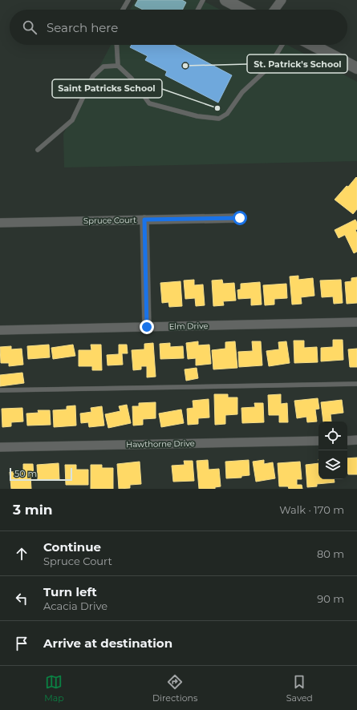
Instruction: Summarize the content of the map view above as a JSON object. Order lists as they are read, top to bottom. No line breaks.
{"streets":{"street":["Spruce Court","Elm Drive","Hawthorne Drive"]},"places":["St. Patrick's School","Saint Patricks School"],"scale_bar":"50 m","page":{"search":"Search here","scale":"50 m","heading":["3 min","Walk · 170 m"],"list":[["Continue","Spruce Court","80 m"],["Turn left","Acacia Drive","90 m"],"Arrive at destination"],"nav":["Map","Directions","Saved"]}}
